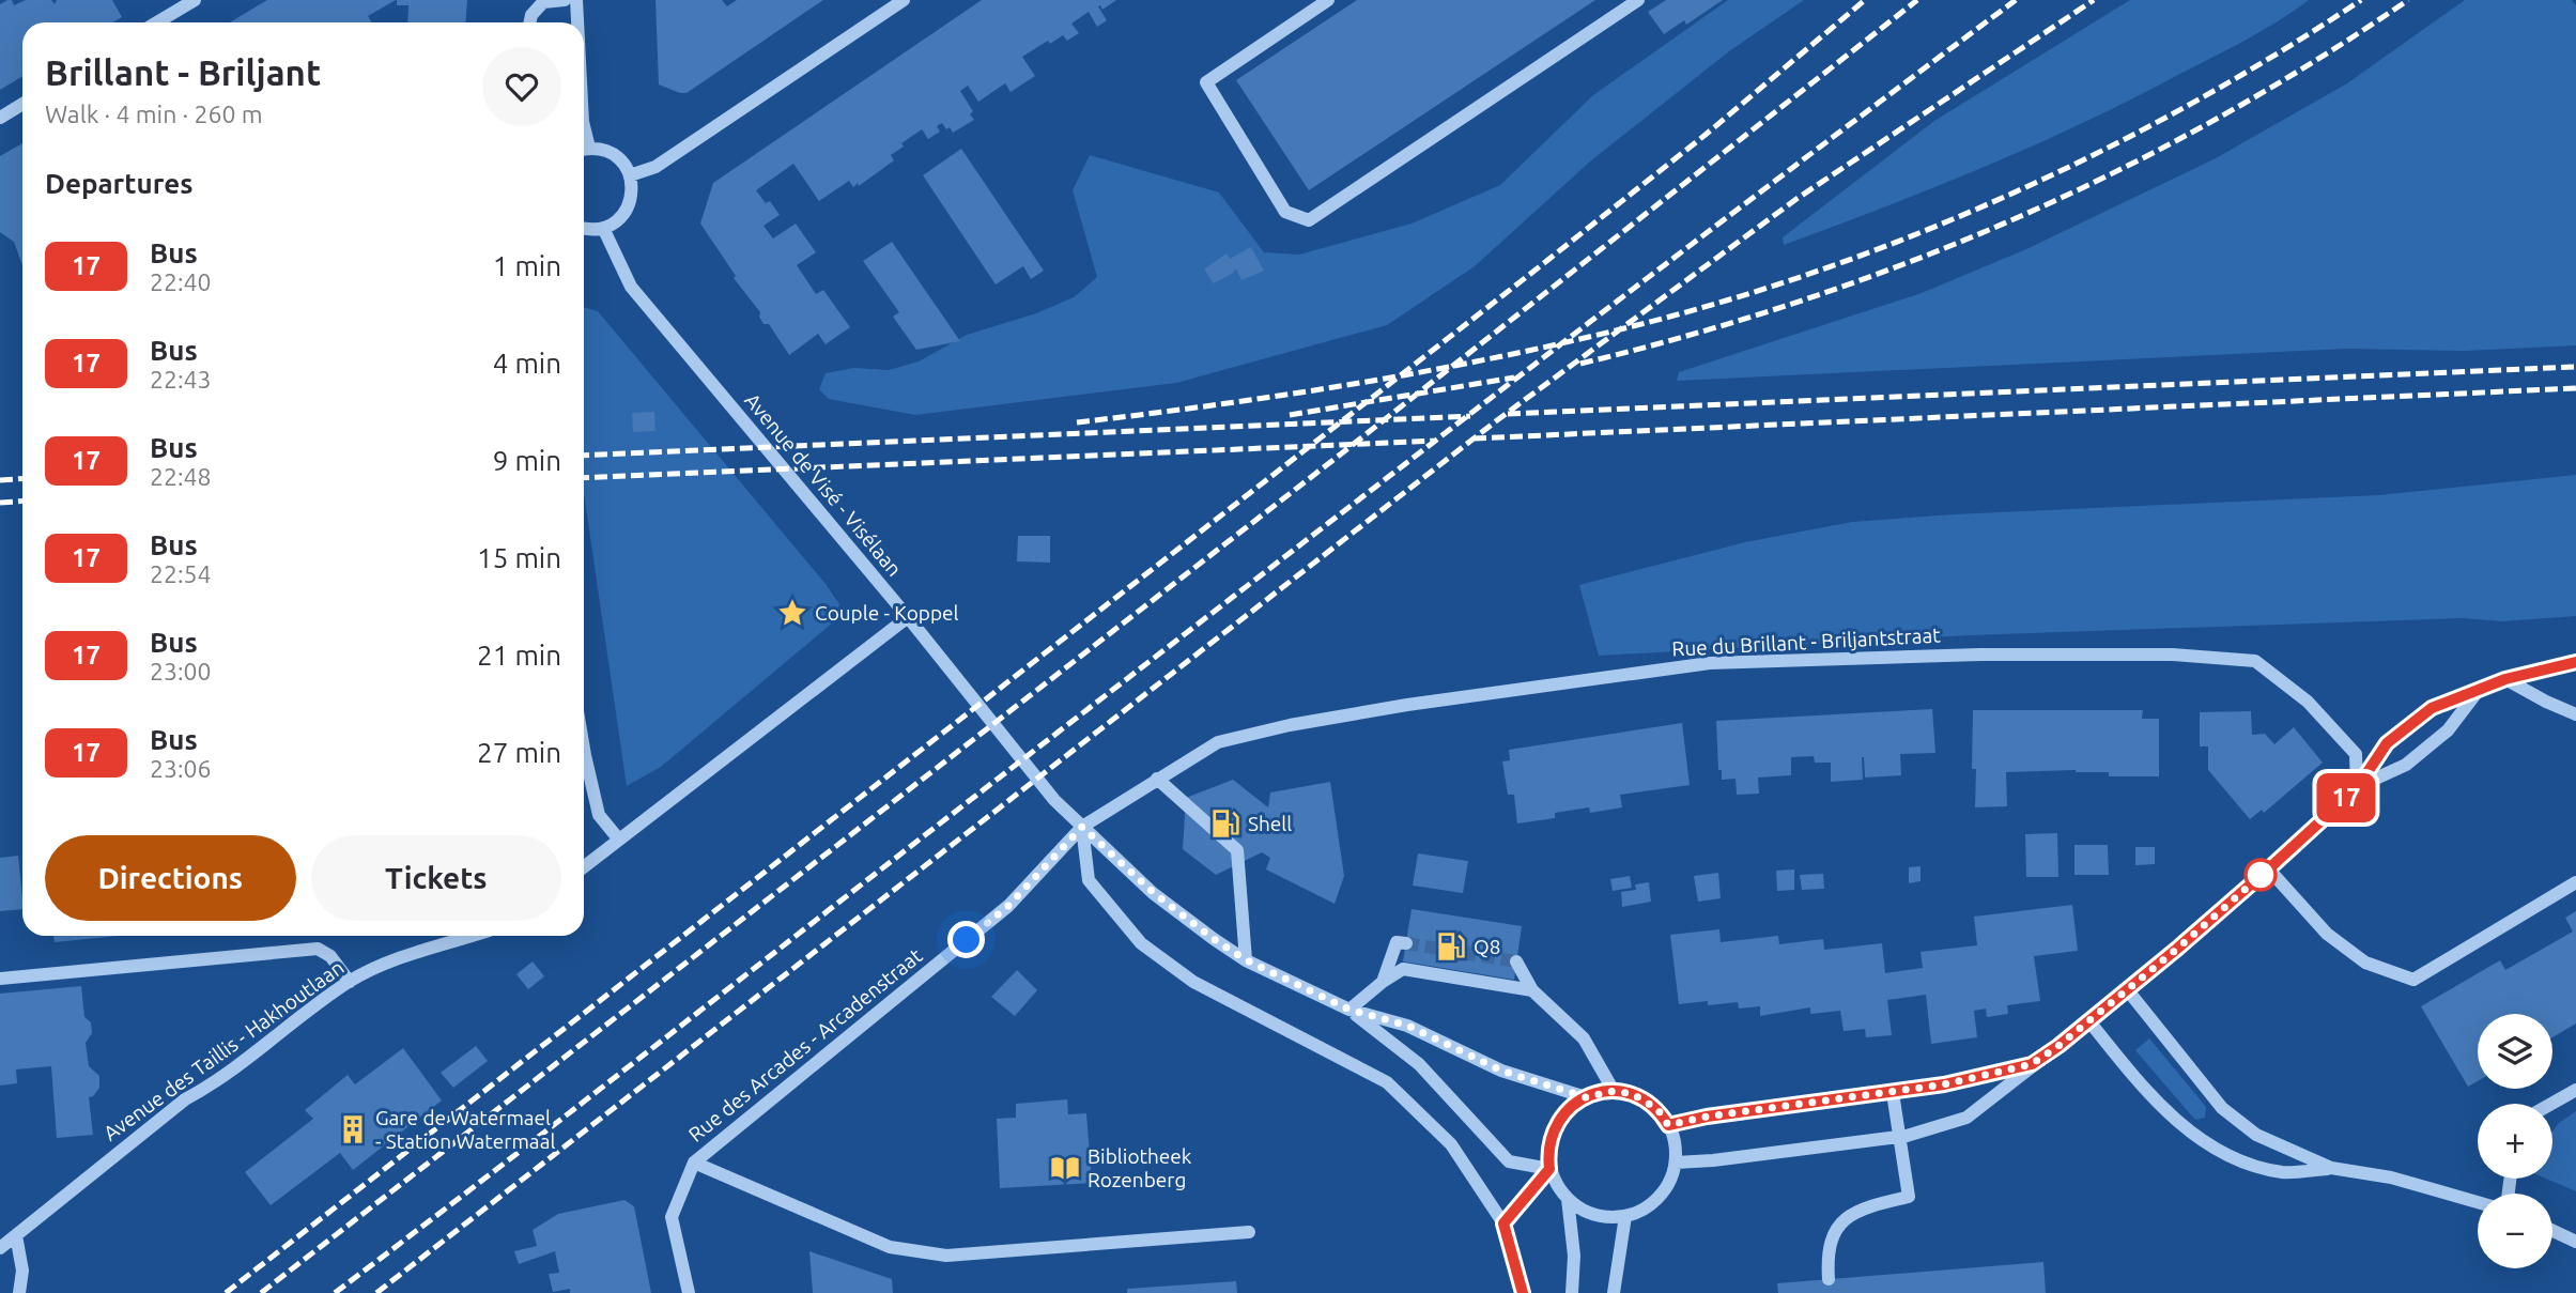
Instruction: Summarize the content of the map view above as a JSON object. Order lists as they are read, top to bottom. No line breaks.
{"streets":{"street":["Avenue de Visé - Visélaan","Rue du Brillant - Briljantstraat","Rue des Arcades - Arcadenstraat","Avenue des Taillis - Hakhoutlaan"]},"crossings":[["Avenue de Visé - Visélaan","Rue du Brillant - Briljantstraat"],["Avenue de Visé - Visélaan","Rue des Arcades - Arcadenstraat"],["Rue du Brillant - Briljantstraat","Rue des Arcades - Arcadenstraat"]],"places":{"place":["Couple - Koppel"],"fuel station":["Shell","Q8"],"building":["Gare de Watermael - Station Watermaal"],"library":["Bibliotheek Rozenberg"]},"lines":["bus line 17"],"page":{"on_map":"17","heading":[["Brillant - Briljant","Walk · 4 min · 260 m"],"Departures"],"list":[{"mark":"17","name":"Bus","note":"22:40","value":"1 min"},{"mark":"17","name":"Bus","note":"22:43","value":"4 min"},{"mark":"17","name":"Bus","note":"22:48","value":"9 min"},{"mark":"17","name":"Bus","note":"22:54","value":"15 min"},{"mark":"17","name":"Bus","note":"23:00","value":"21 min"},{"mark":"17","name":"Bus","note":"23:06","value":"27 min"}],"buttons":["Directions","Tickets"],"map_buttons":["+","−"]}}
